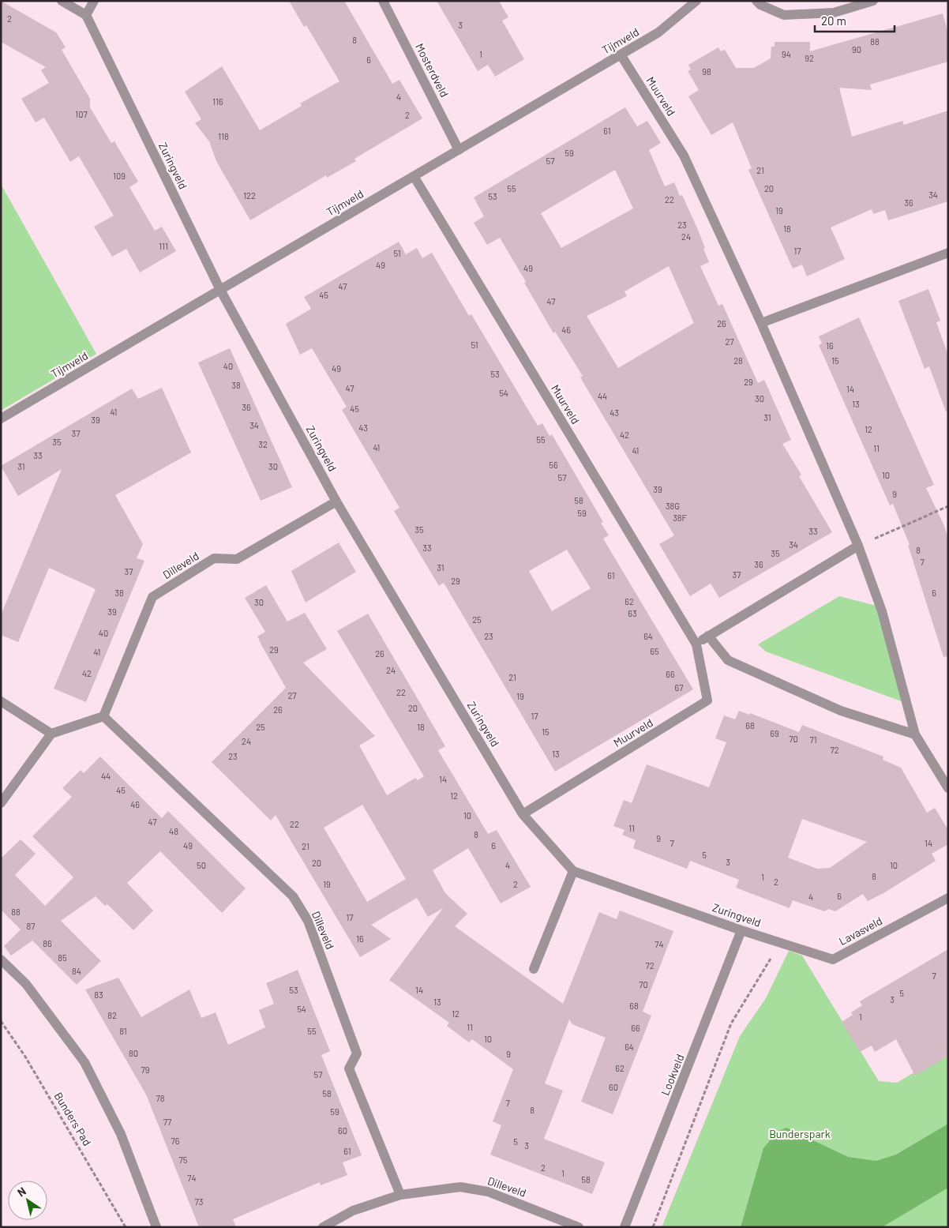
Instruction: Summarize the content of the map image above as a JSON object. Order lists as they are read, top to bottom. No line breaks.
{"streets":{"street":["Tijmveld","Mosterdveld","Muurveld","Zuringveld","Dilleveld","Lavasveld","Lookveld"],"path":["Bunders Pad"]},"crossings":[["Tijmveld","Mosterdveld"],["Tijmveld","Muurveld"],["Tijmveld","Zuringveld"],["Muurveld","Zuringveld"],["Zuringveld","Dilleveld"],["Zuringveld","Lavasveld"],["Zuringveld","Lookveld"]],"parks":["Bunderspark"],"house_numbers":["2","3","8","88","90","1","94","92","6","98","4","116","107","2","61","118","59","57","21","109","55","20","34","122","53","22","36","19","23","18","24","111","17","51","49","49","47","45","47","26","46","27","51","16","28","15","40","49","53","29","38","47","14","54","44","30","13","36","45","41","43","31","39","34","43","12","37","42","55","35","32","41","11","41","33","56","31","30","10","57","39","9","58","38G","59","38F","35","33","34","33","8","35","7","36","31","37","37","61","29","38","6","62","30","39","63","25","40","23","64","29","65","41","26","24","42","66","21","67","22","27","19","20","26","17","68","25","18","15","69","70","71","24","72","13","23","44","14","45","12","46","10","47","22","11","48","8","9","7","14","49","6","21","5","3","20","50","4","10","8","1","2","19","2","6","4","88","17","87","16","86","74","85","72","84","7","70","53","14","5","83","3","13","68","54","12","82","1","11","66","81","55","10","64","80","9","62","79","57","60","58","78","7","8","59","77","60","76","5","3","61","75","2","1","74","58","73"],"scale_bar":"20 m","north":"top left"}
